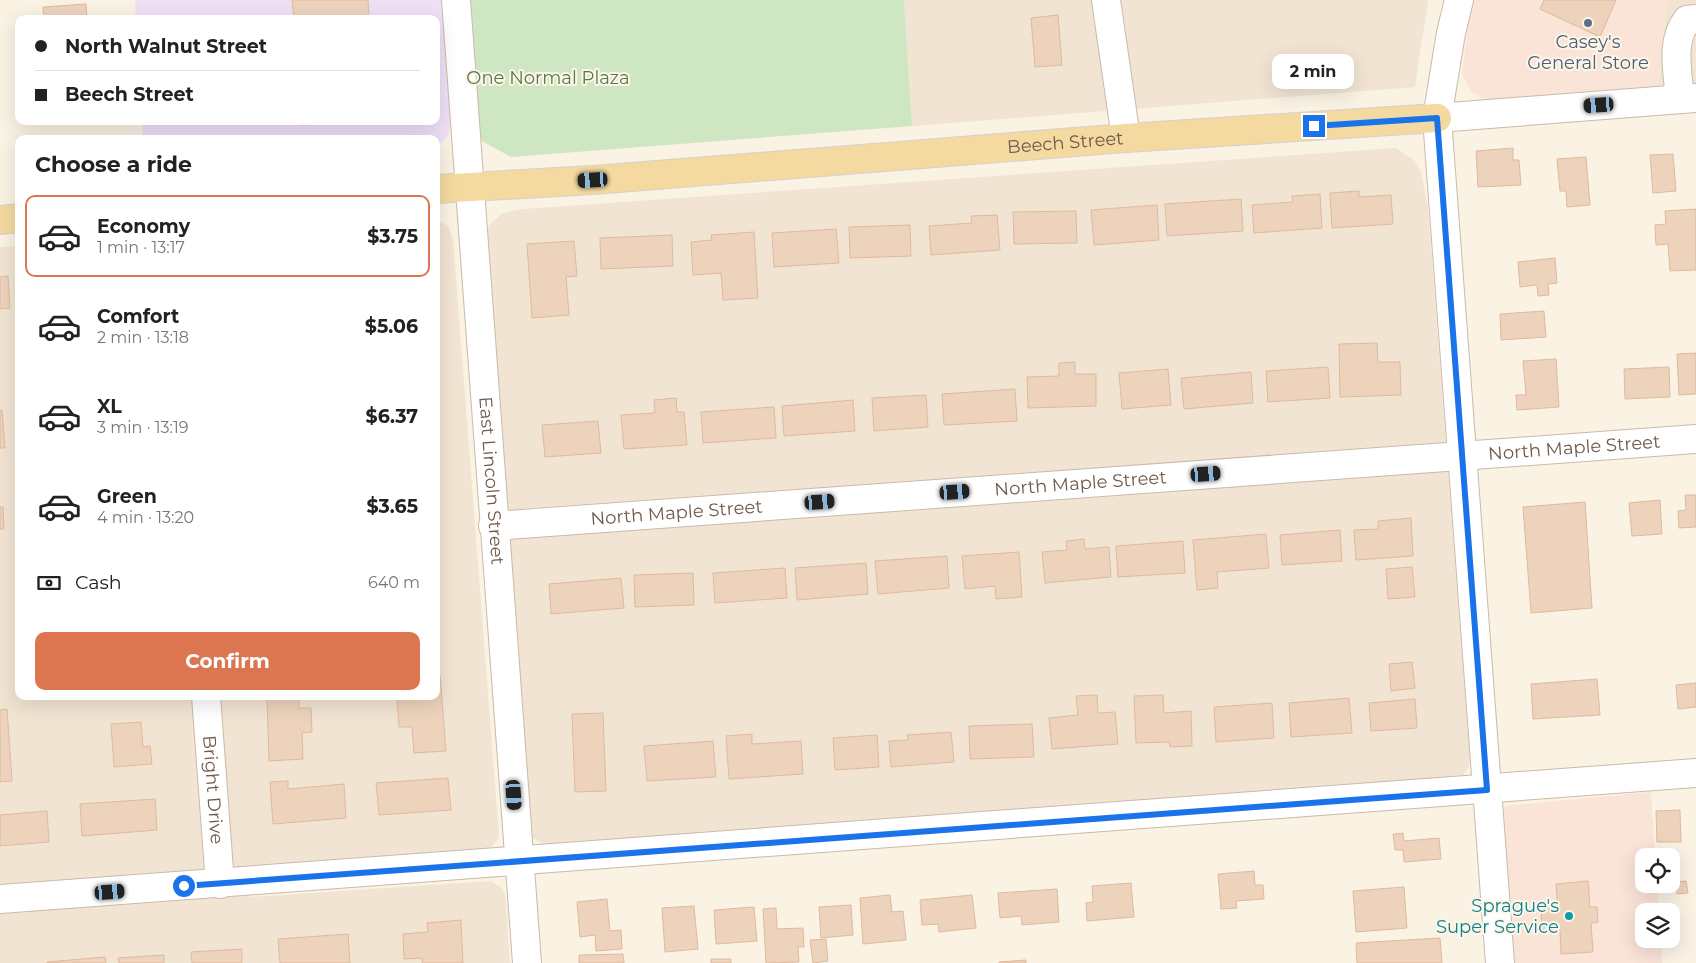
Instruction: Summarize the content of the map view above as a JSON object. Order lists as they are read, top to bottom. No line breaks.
{"streets":{"main road":["Beech Street"],"street":["North Maple Street","East Lincoln Street","Bright Drive"]},"crossings":[["Beech Street","East Lincoln Street"],["North Maple Street","East Lincoln Street"]],"parks":["One Normal Plaza"],"places":["Casey's General Store","Sprague's Super Service"],"page":{"banner":["North Walnut Street","Beech Street"],"bubble":"2 min","heading":"Choose a ride","list":[{"name":"Economy","note":"1 min · 13:17","value":"$3.75"},{"name":"Comfort","note":"2 min · 13:18","value":"$5.06"},{"name":"XL","note":"3 min · 13:19","value":"$6.37"},{"name":"Green","note":"4 min · 13:20","value":"$3.65"}],"pay":["Cash","640 m"],"buttons":"Confirm"}}
